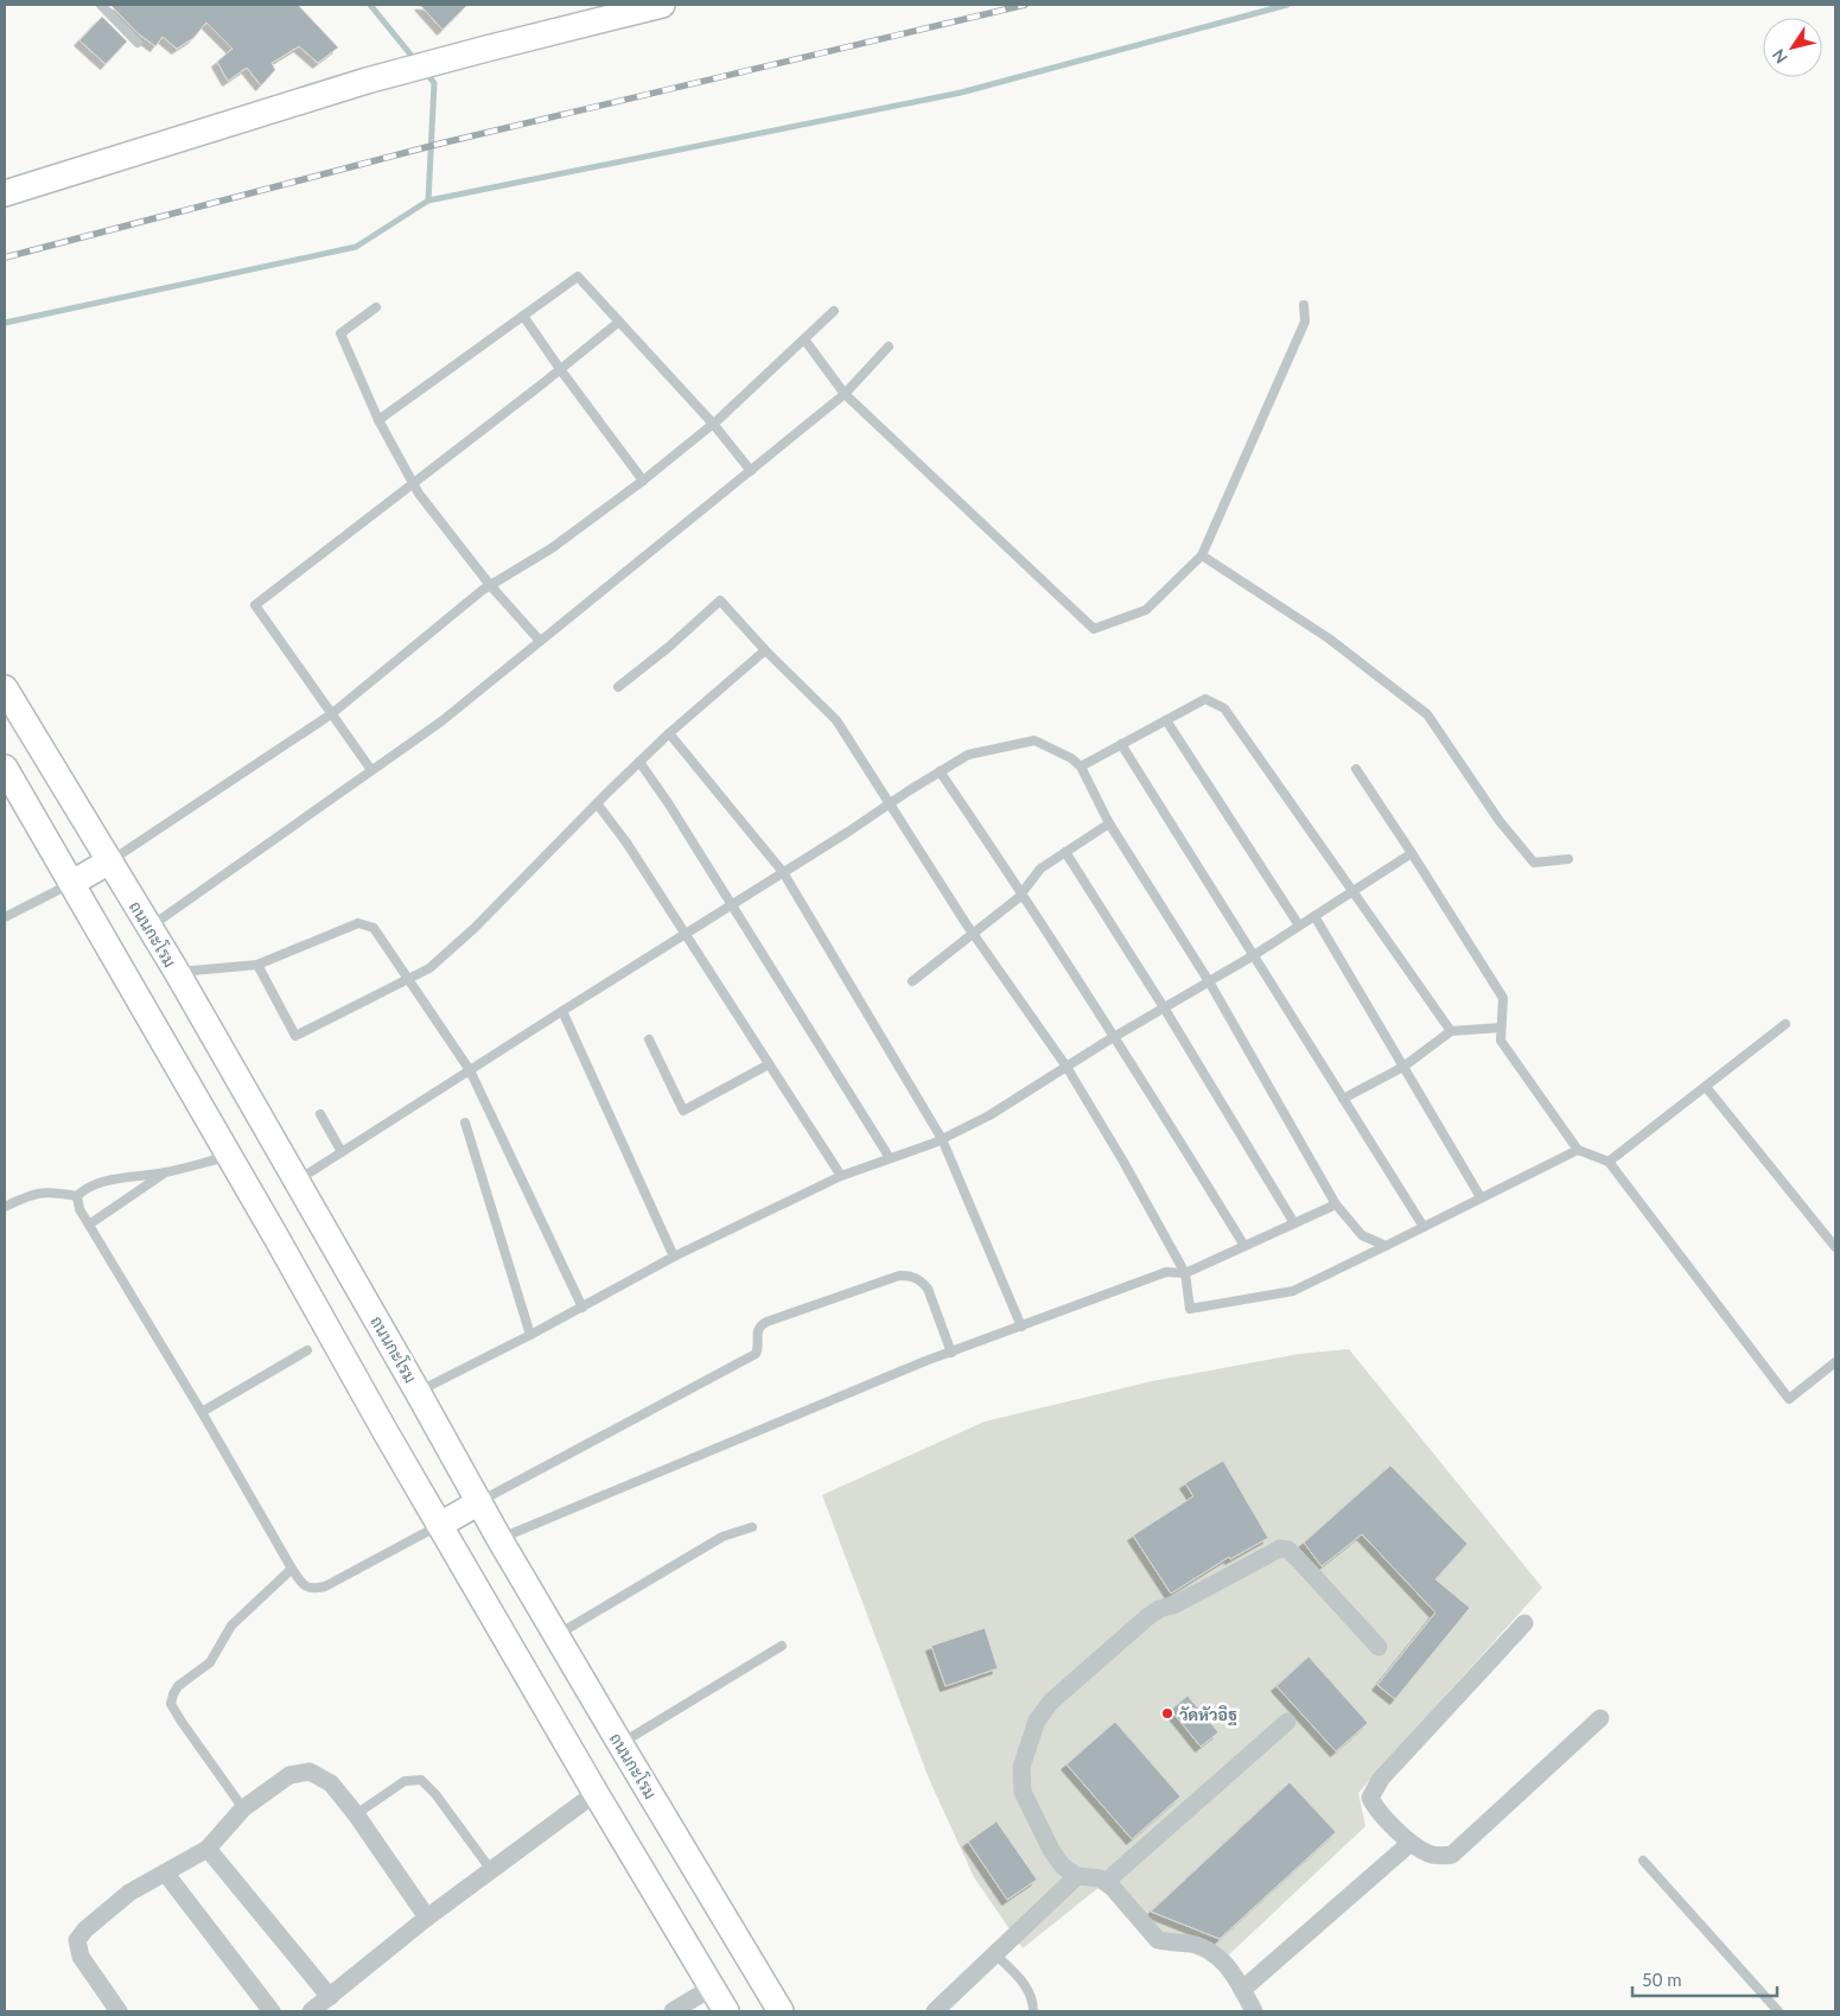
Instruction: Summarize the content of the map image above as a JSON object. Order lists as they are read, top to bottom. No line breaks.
{"streets":{"main road":["ถนนกะโรม"]},"places":["วัดหัวอิฐ"],"scale_bar":"50 m","north":"bottom left"}
